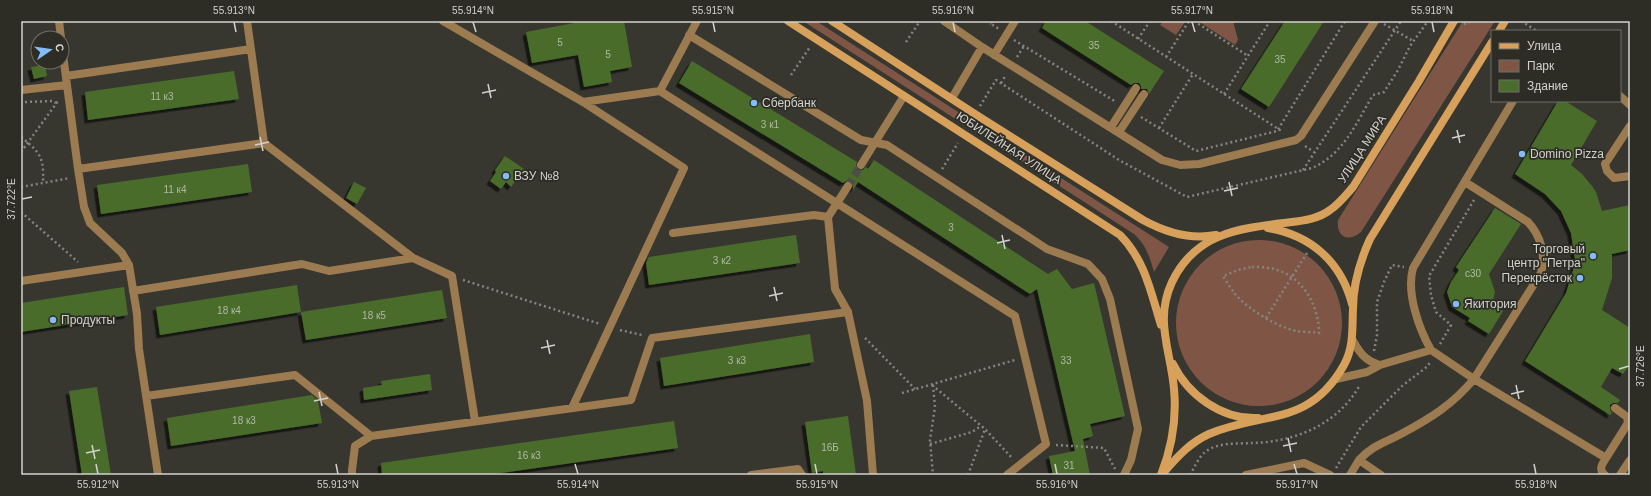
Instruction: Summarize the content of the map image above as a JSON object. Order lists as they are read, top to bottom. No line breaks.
{"streets":{"main road":["ЮБИЛЕЙНАЯ УЛИЦА","УЛИЦА МИРА"]},"crossings":[["ЮБИЛЕЙНАЯ УЛИЦА","УЛИЦА МИРА"]],"places":["Сбербанк","Domino Pizza","ВЗУ №8","Торговый центр \"Петра\"","Перекрёсток","Якитория","Продукты"],"house_numbers":["5","35","5","35","11 к3","3 к1","11 к4","3","3 к2","с30","18 к4","18 к5","3 к3","33","18 к3","16Б","16 к3","31"],"legend":["Улица","Парк","Здание"],"north":"right","coordinates":["55.913°N","55.914°N","55.915°N","55.916°N","55.917°N","55.918°N","37.722°E","37.726°E","55.912°N"]}
